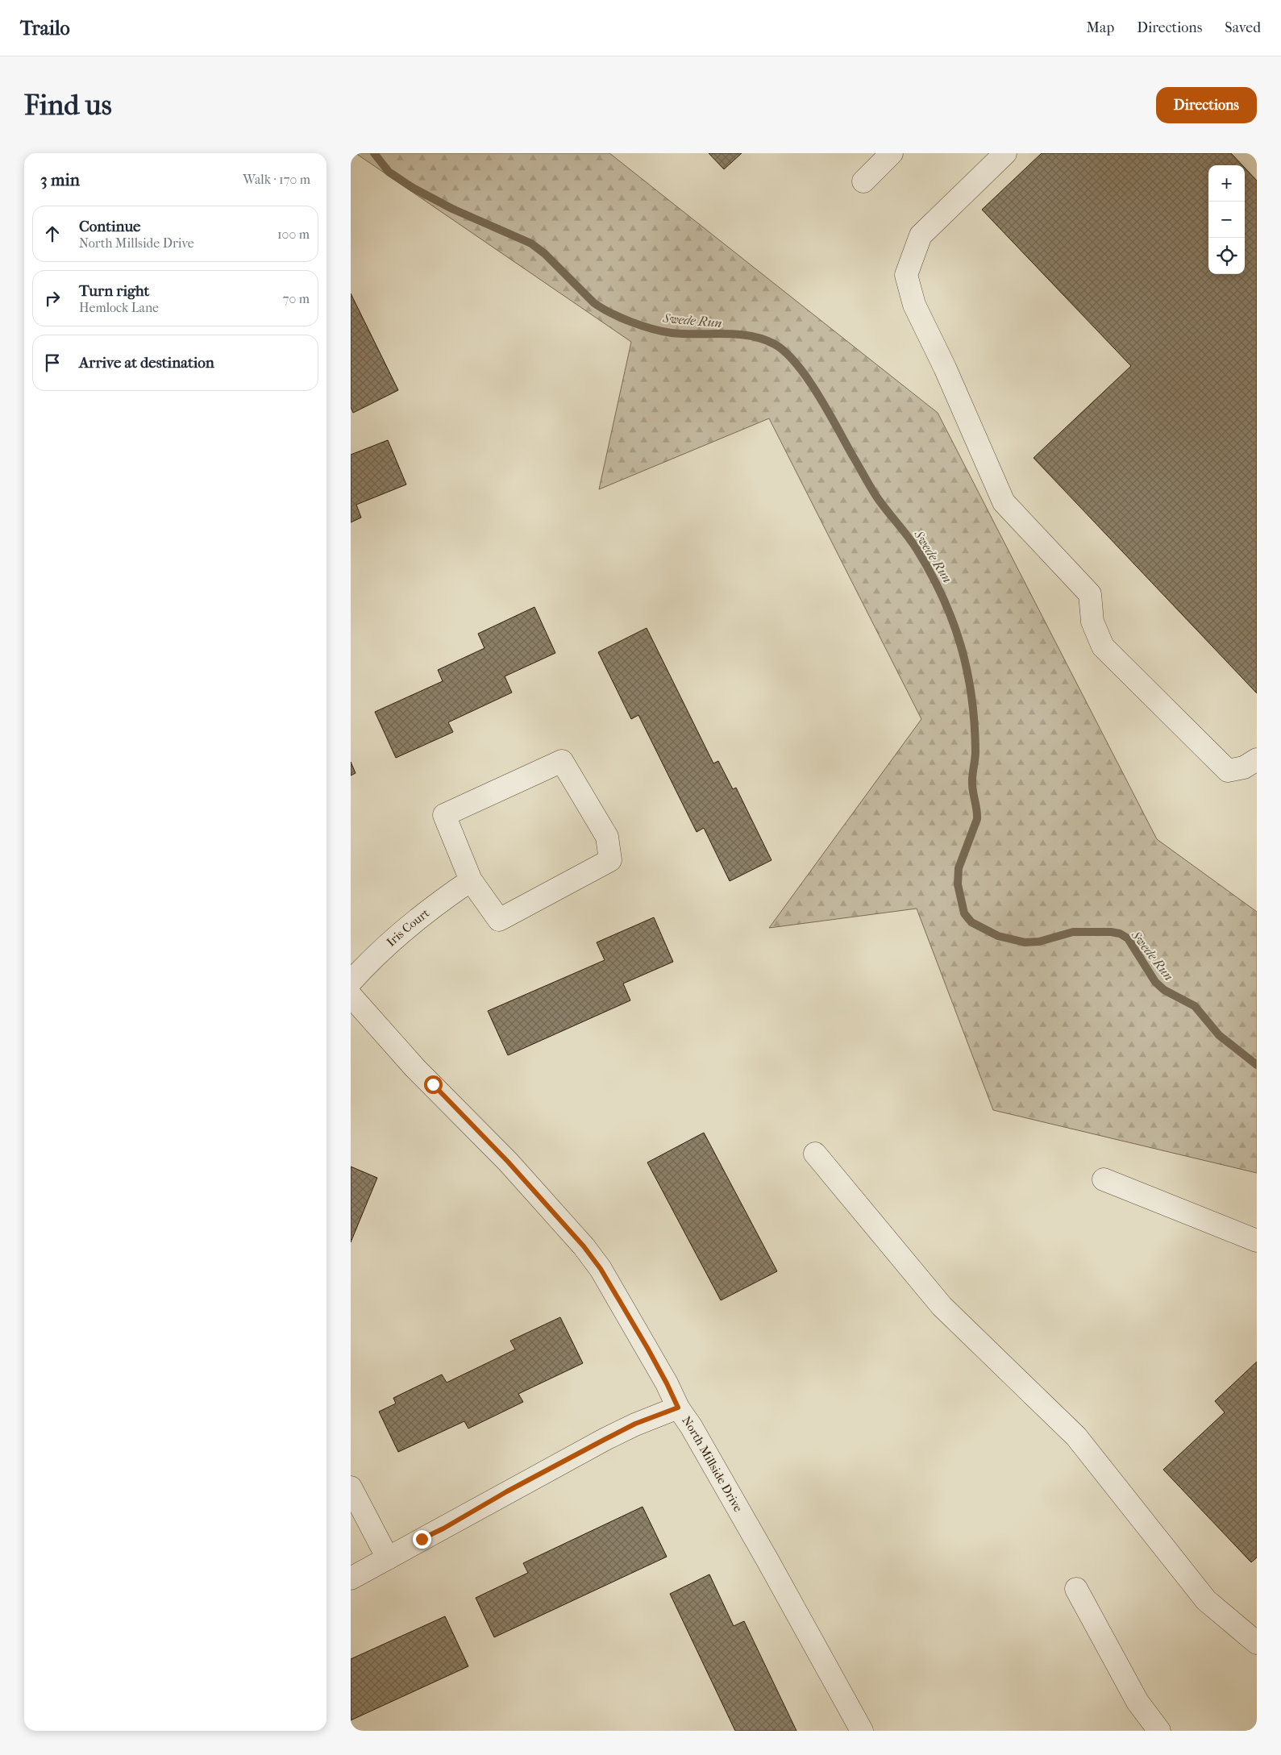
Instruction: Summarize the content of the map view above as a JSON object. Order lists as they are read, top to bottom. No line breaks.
{"streets":{"street":["Iris Court","North Millside Drive"]},"water":["Swede Run"],"page":{"header":"Trailo","nav":["Map","Directions","Saved"],"buttons":"Directions","title":"Find us","heading":["3 min","Walk · 170 m"],"map_buttons":["+","−"],"list":[["Continue","North Millside Drive","100 m"],["Turn right","Hemlock Lane","70 m"],"Arrive at destination"]}}
